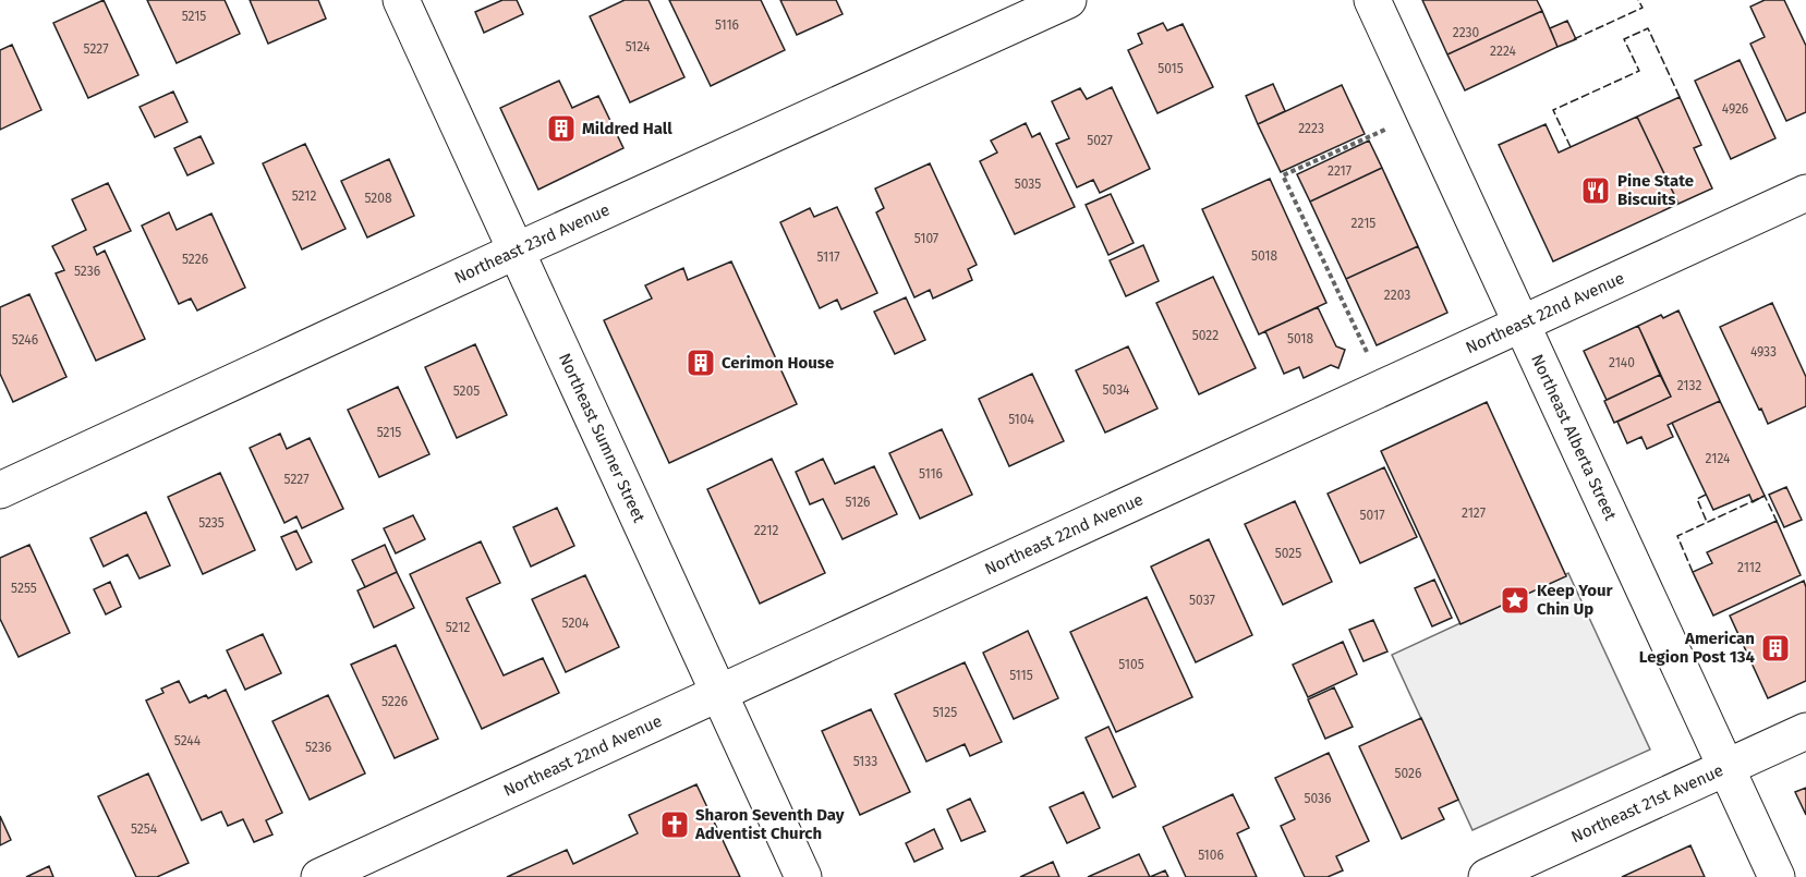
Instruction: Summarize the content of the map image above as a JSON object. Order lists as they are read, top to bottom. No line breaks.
{"streets":{"street":["Northeast 23rd Avenue","Northeast 22nd Avenue","Northeast Sumner Street","Northeast Alberta Street","Northeast 21st Avenue"]},"crossings":[["Northeast 23rd Avenue","Northeast Sumner Street"],["Northeast 22nd Avenue","Northeast Sumner Street"],["Northeast 22nd Avenue","Northeast Alberta Street"],["Northeast Alberta Street","Northeast 21st Avenue"]],"places":{"building":["Mildred Hall","Cerimon House","American Legion Post 134"],"restaurant":["Pine State Biscuits"],"place":["Keep Your Chin Up"],"church":["Sharon Seventh Day Adventist Church"]},"house_numbers":["5215","5116","2230","5124","5227","2224","5015","4926","2223","5027","2217","5035","5212","5208","2215","5107","5018","5117","5226","5236","2203","5022","5018","5246","4933","2140","2132","5034","5205","5104","5215","2124","5116","5227","5126","2127","5017","5235","2212","5025","2112","5255","5037","5204","5212","5105","5115","5226","5125","5244","5236","5133","5026","5036","5254","5106"]}
